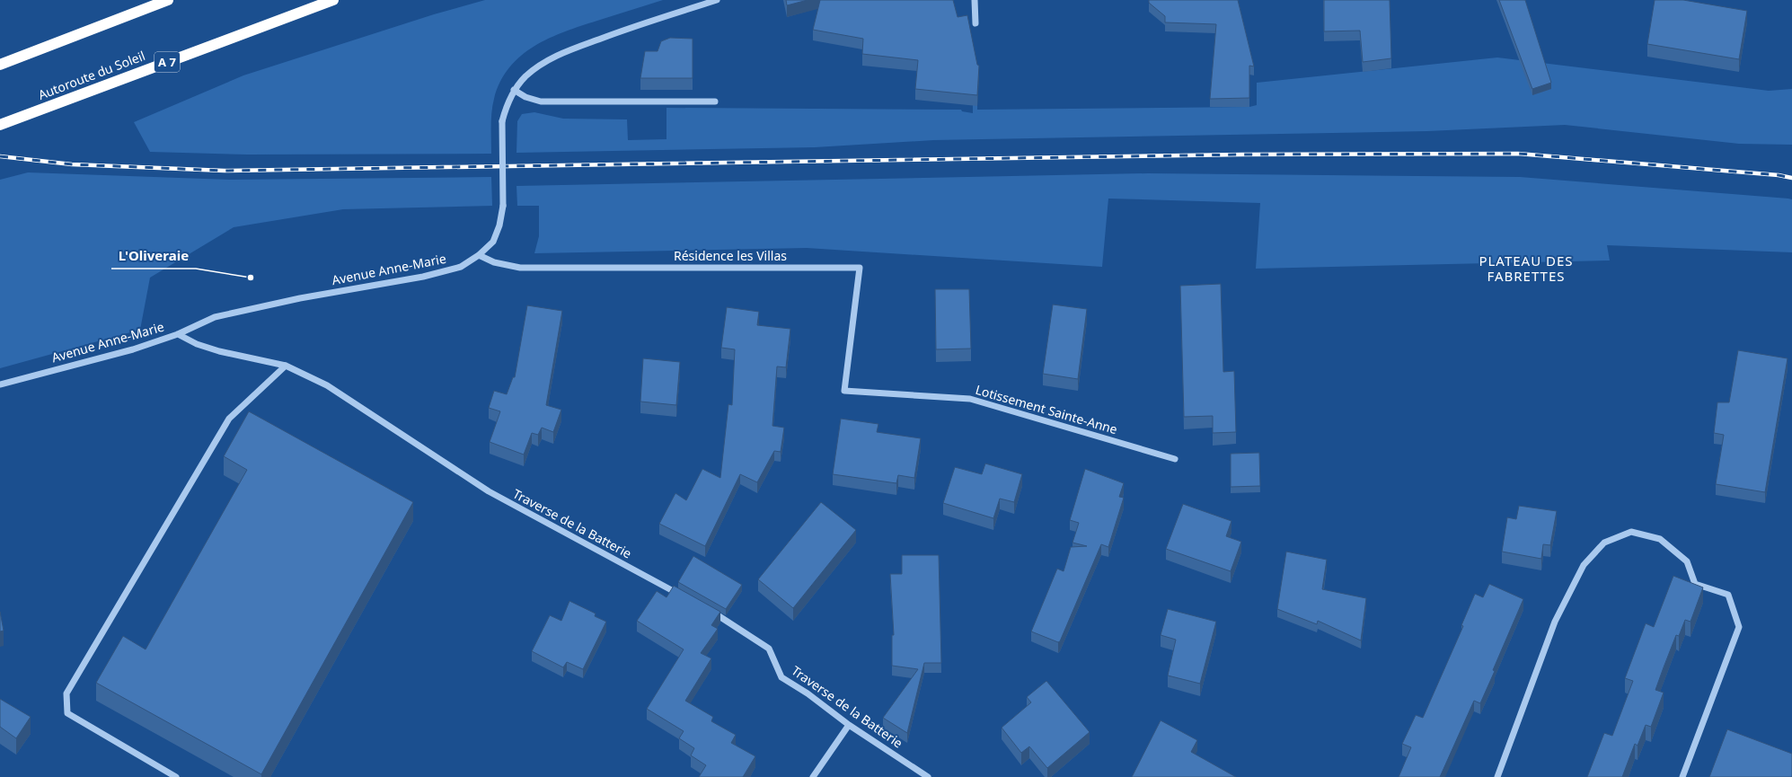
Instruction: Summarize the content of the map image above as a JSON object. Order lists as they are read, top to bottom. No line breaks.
{"streets":{"highway":["A 7","Autoroute du Soleil"],"street":["Résidence les Villas","Avenue Anne-Marie","Lotissement Sainte-Anne","Traverse de la Batterie"]},"crossings":[["Résidence les Villas","Avenue Anne-Marie"],["Résidence les Villas","Lotissement Sainte-Anne"],["Avenue Anne-Marie","Traverse de la Batterie"]],"districts":["PLATEAU DES FABRETTES"],"places":["L'Oliveraie"]}
